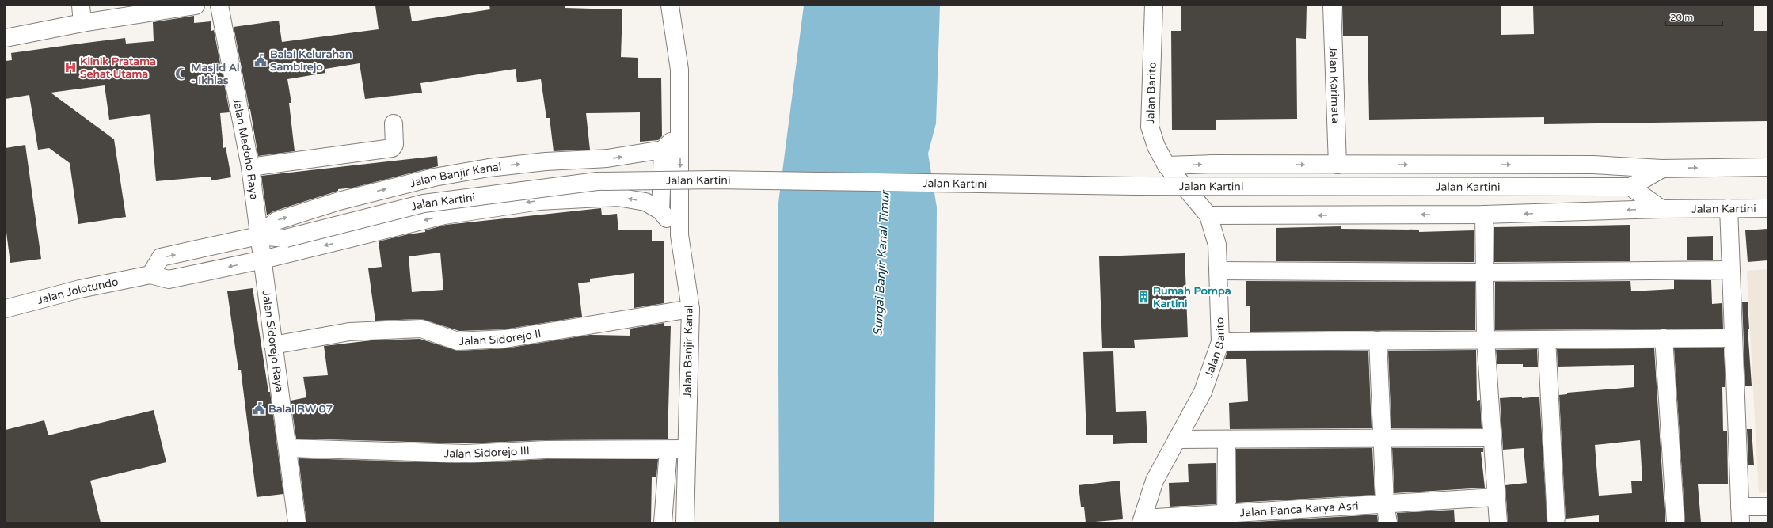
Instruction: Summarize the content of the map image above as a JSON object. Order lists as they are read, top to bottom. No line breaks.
{"streets":{"street":["Jalan Karimata","Jalan Barito","Jalan Medoho Raya","Jalan Banjir Kanal","Jalan Kartini","Jalan Jolotundo","Jalan Sidorejo II","Jalan Sidorejo Raya","Jalan Sidorejo III","Jalan Panca Karya Asri"]},"crossings":[["Jalan Karimata","Jalan Kartini"],["Jalan Barito","Jalan Kartini"],["Jalan Barito","Jalan Panca Karya Asri"],["Jalan Medoho Raya","Jalan Banjir Kanal"],["Jalan Medoho Raya","Jalan Sidorejo Raya"],["Jalan Banjir Kanal","Jalan Jolotundo"],["Jalan Banjir Kanal","Jalan Sidorejo II"],["Jalan Banjir Kanal","Jalan Sidorejo Raya"],["Jalan Banjir Kanal","Jalan Sidorejo III"],["Jalan Jolotundo","Jalan Sidorejo Raya"],["Jalan Sidorejo II","Jalan Sidorejo Raya"],["Jalan Sidorejo Raya","Jalan Sidorejo III"]],"water":["Sungai Banjir Kanal Timur"],"places":{"public building":["Balai Kelurahan Sambirejo","Balai RW 07"],"hospital":["Klinik Pratama Sehat Utama"],"mosque":["Masjid Al - Ikhlas"],"building":["Rumah Pompa Kartini"]},"scale_bar":"20 m"}
